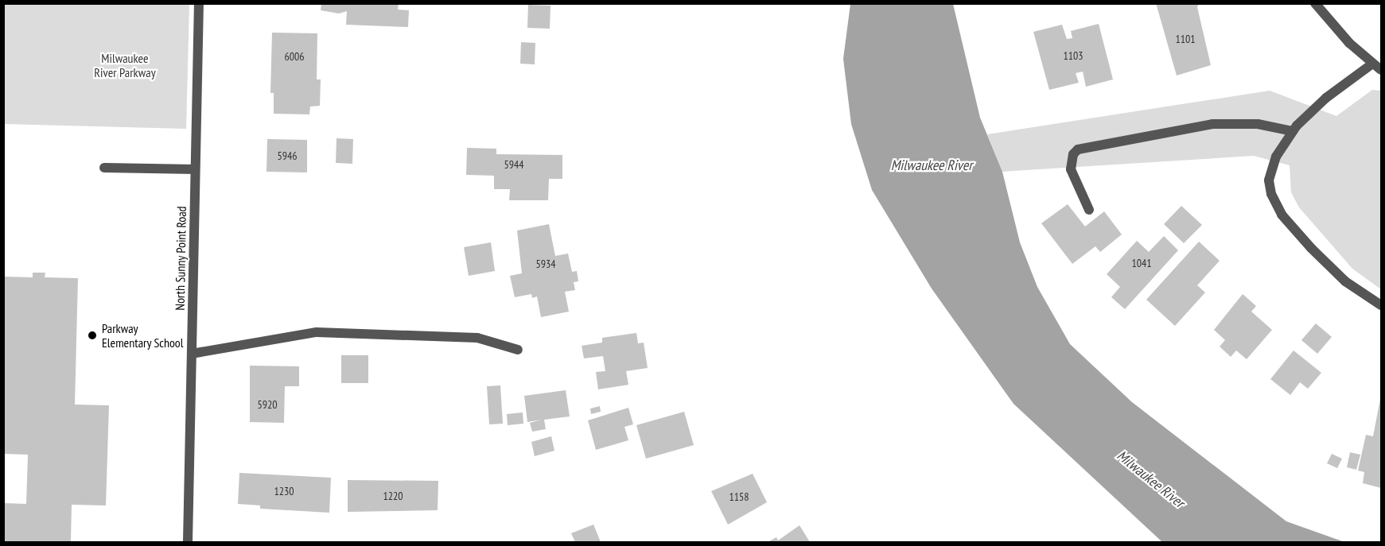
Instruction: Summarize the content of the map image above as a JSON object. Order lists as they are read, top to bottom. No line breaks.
{"streets":{"street":["North Sunny Point Road"]},"water":["Milwaukee River"],"parks":["Milwaukee River Parkway"],"places":["Parkway Elementary School"],"house_numbers":["1101","1103","6006","5946","5944","1041","5934","5920","1230","1220","1158"]}
